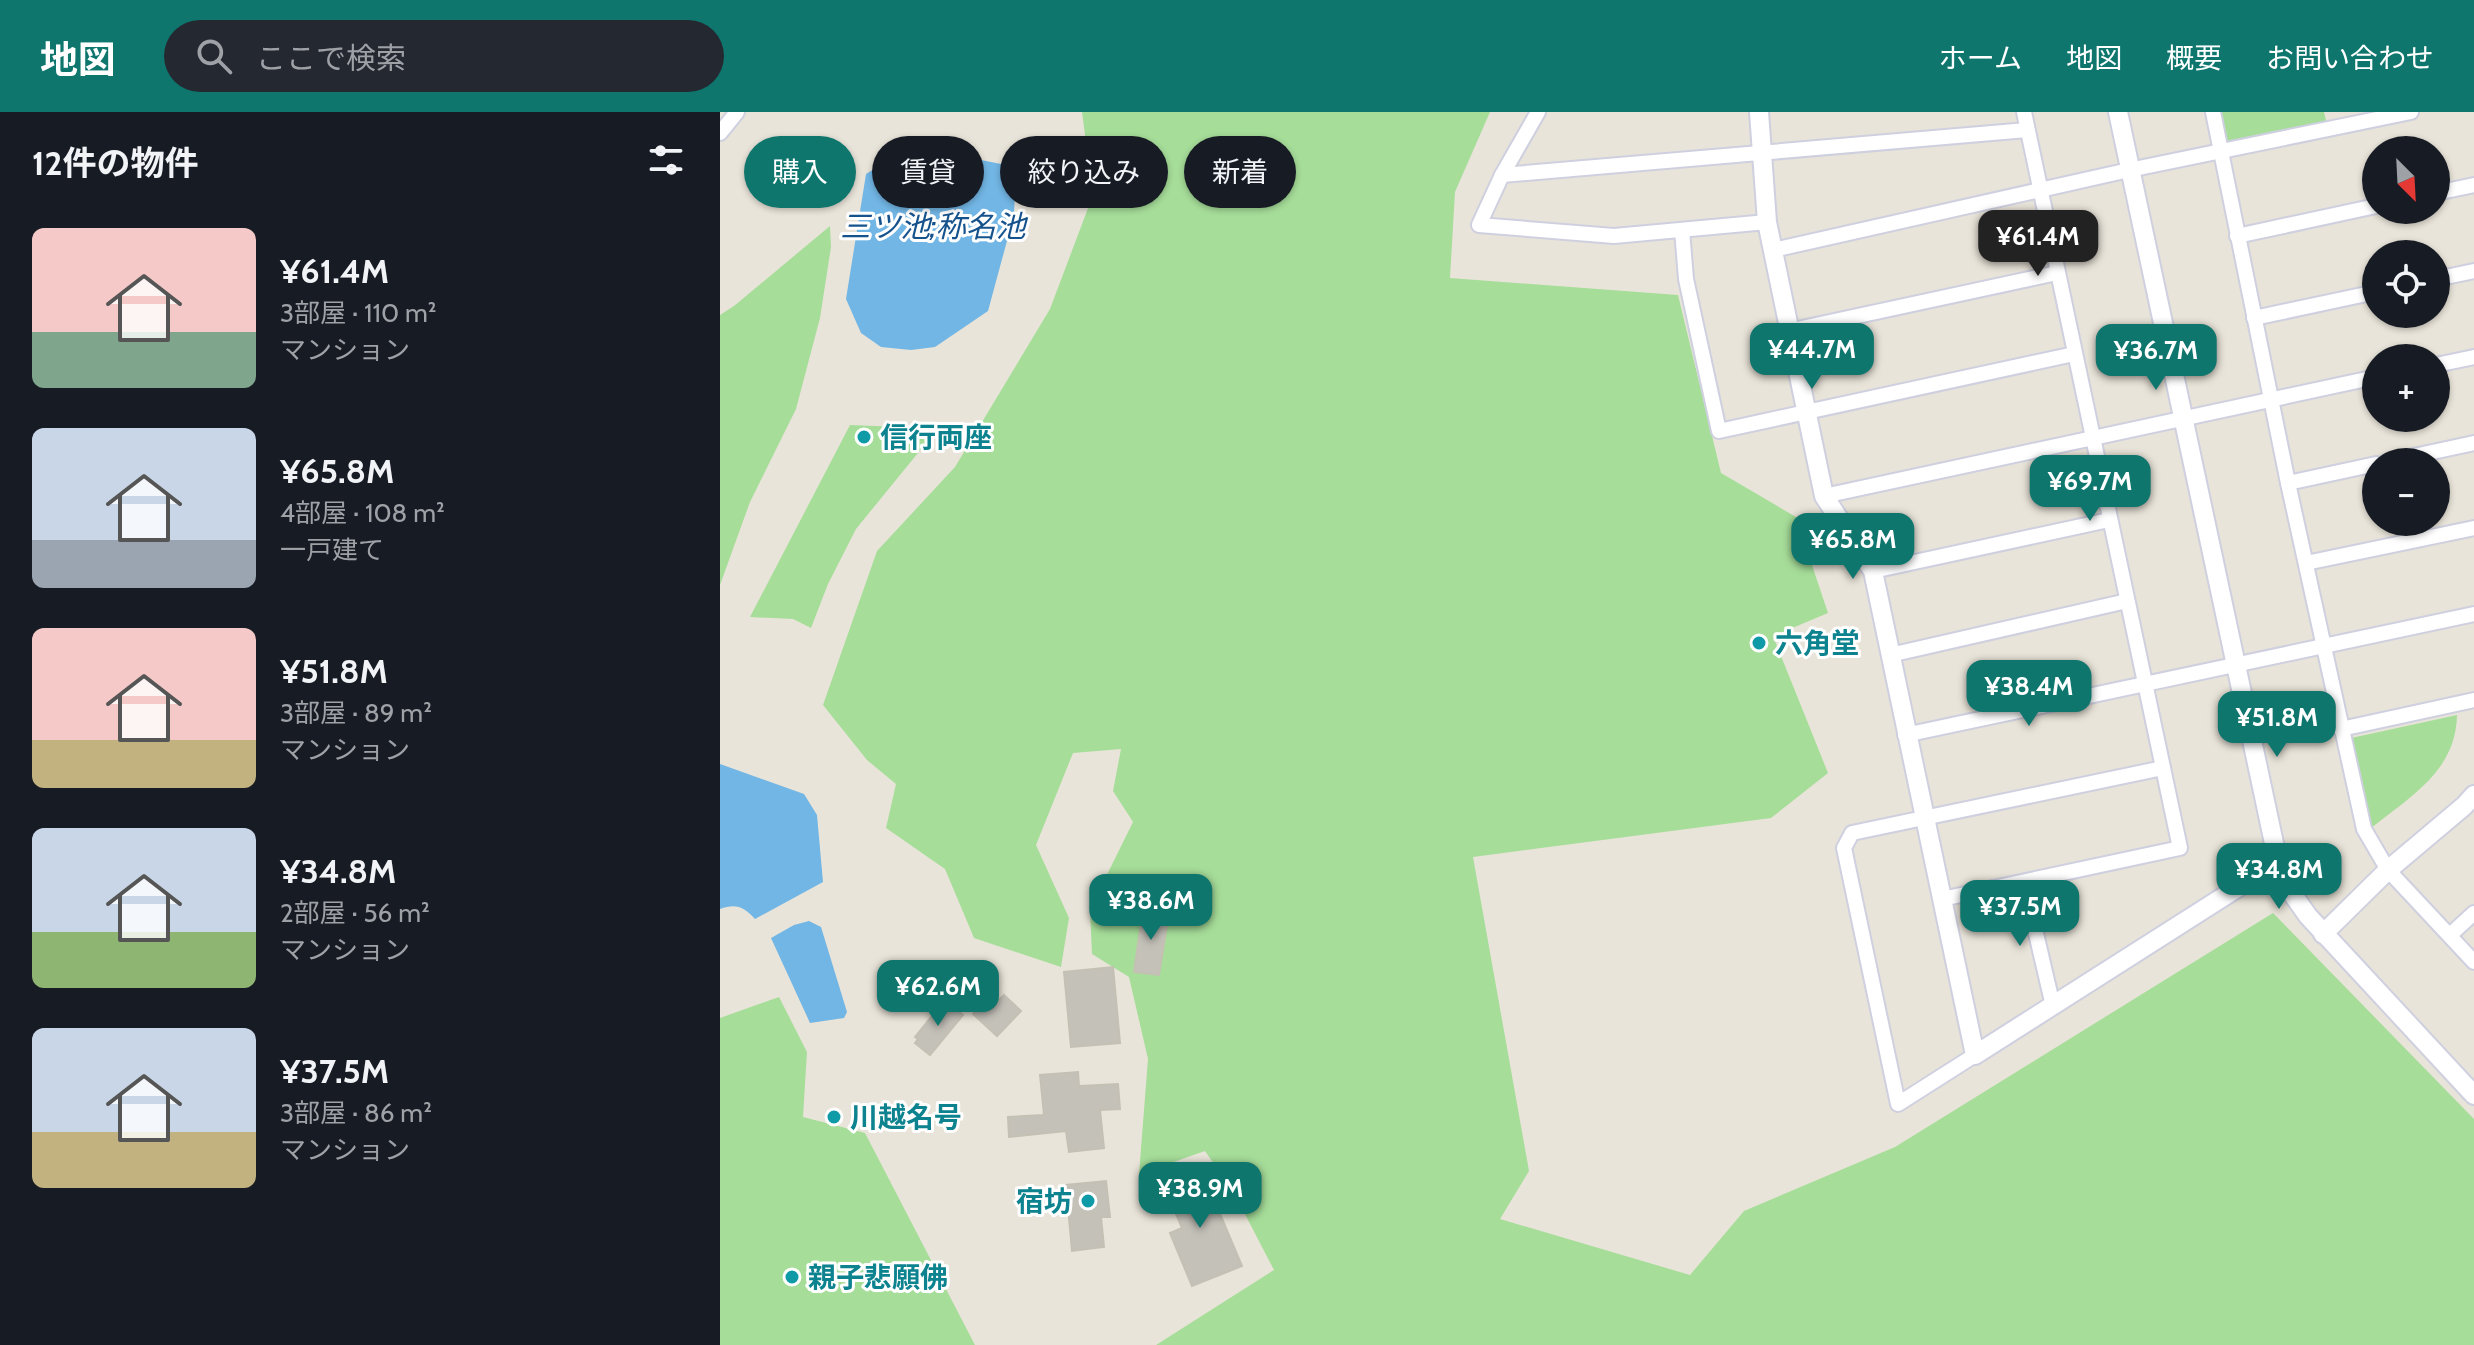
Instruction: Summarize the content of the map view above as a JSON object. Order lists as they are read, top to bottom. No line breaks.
{"water":["三ツ池;称名池"],"places":["信行両座","六角堂","川越名号","宿坊","親子悲願佛"],"north":"bottom right","page":{"header":"地図","search":"ここで検索","nav":["ホーム","地図","概要","お問い合わせ"],"heading":"12件の物件","map_buttons":["+","−"],"chip":["購入","賃貸","絞り込み","新着"],"list":[{"name":"¥61.4M","note":"3部屋 · 110 m² · マンション"},{"name":"¥65.8M","note":"4部屋 · 108 m² · 一戸建て"},{"name":"¥51.8M","note":"3部屋 · 89 m² · マンション"},{"name":"¥34.8M","note":"2部屋 · 56 m² · マンション"},{"name":"¥37.5M","note":"3部屋 · 86 m² · マンション"}],"price":["¥61.4M","¥44.7M","¥36.7M","¥69.7M","¥65.8M","¥38.4M","¥51.8M","¥34.8M","¥38.6M","¥37.5M","¥62.6M","¥38.9M"]}}
